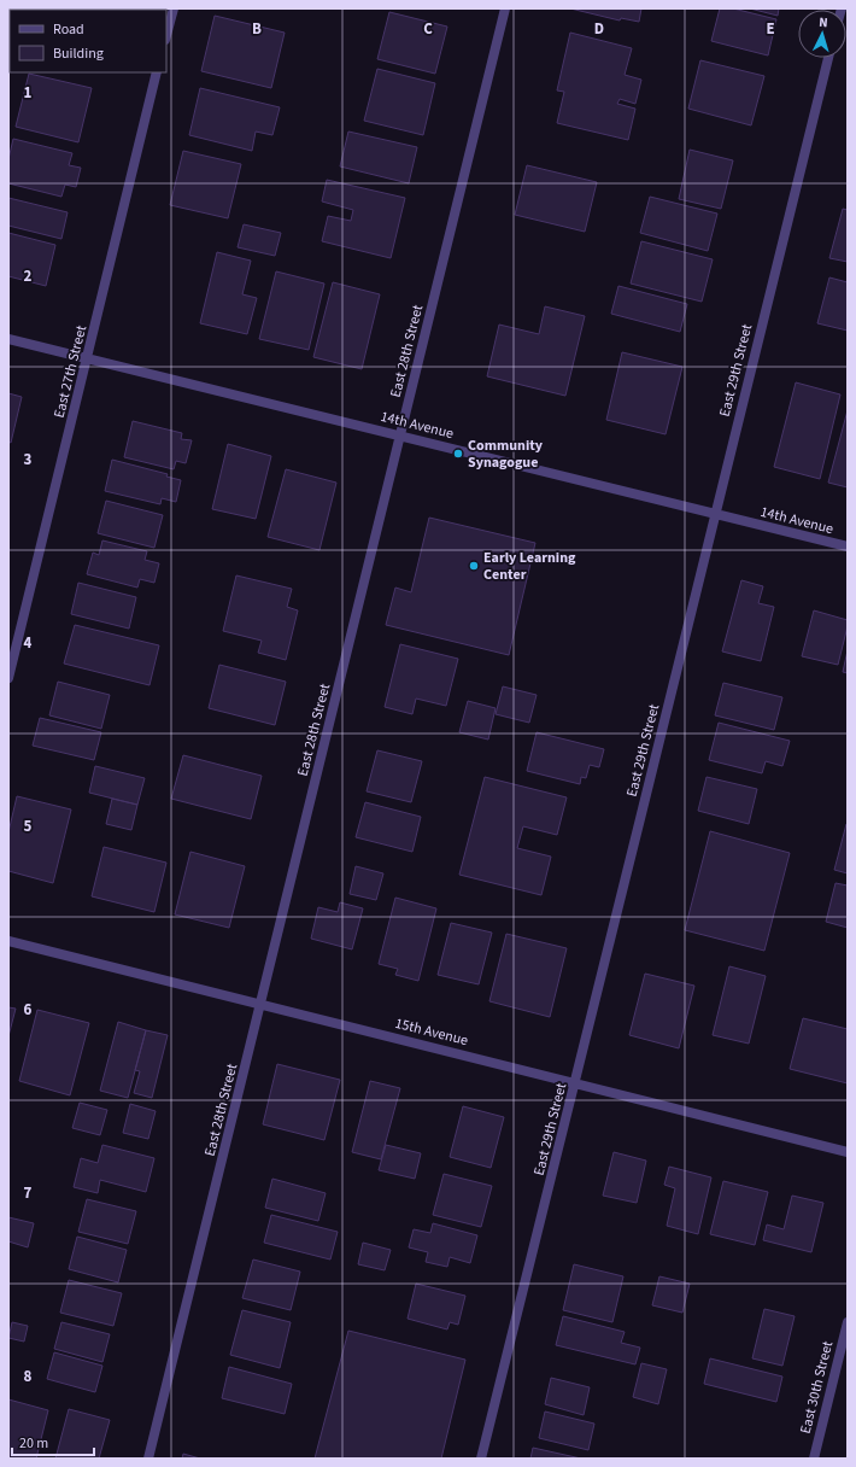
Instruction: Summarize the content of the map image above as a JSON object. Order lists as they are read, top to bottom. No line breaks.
{"streets":{"street":["East 28th Street","East 29th Street","East 27th Street","14th Avenue","15th Avenue","East 30th Street"]},"crossings":[["East 28th Street","14th Avenue"],["East 28th Street","15th Avenue"],["East 29th Street","14th Avenue"],["East 29th Street","15th Avenue"],["East 27th Street","14th Avenue"]],"places":["Community Synagogue","Early Learning Center"],"legend":["Road","Building"],"scale_bar":"20 m","north":"top","grid":{"columns":["B","C","D","E"],"rows":["1","2","3","4","5","6","7","8"]}}
